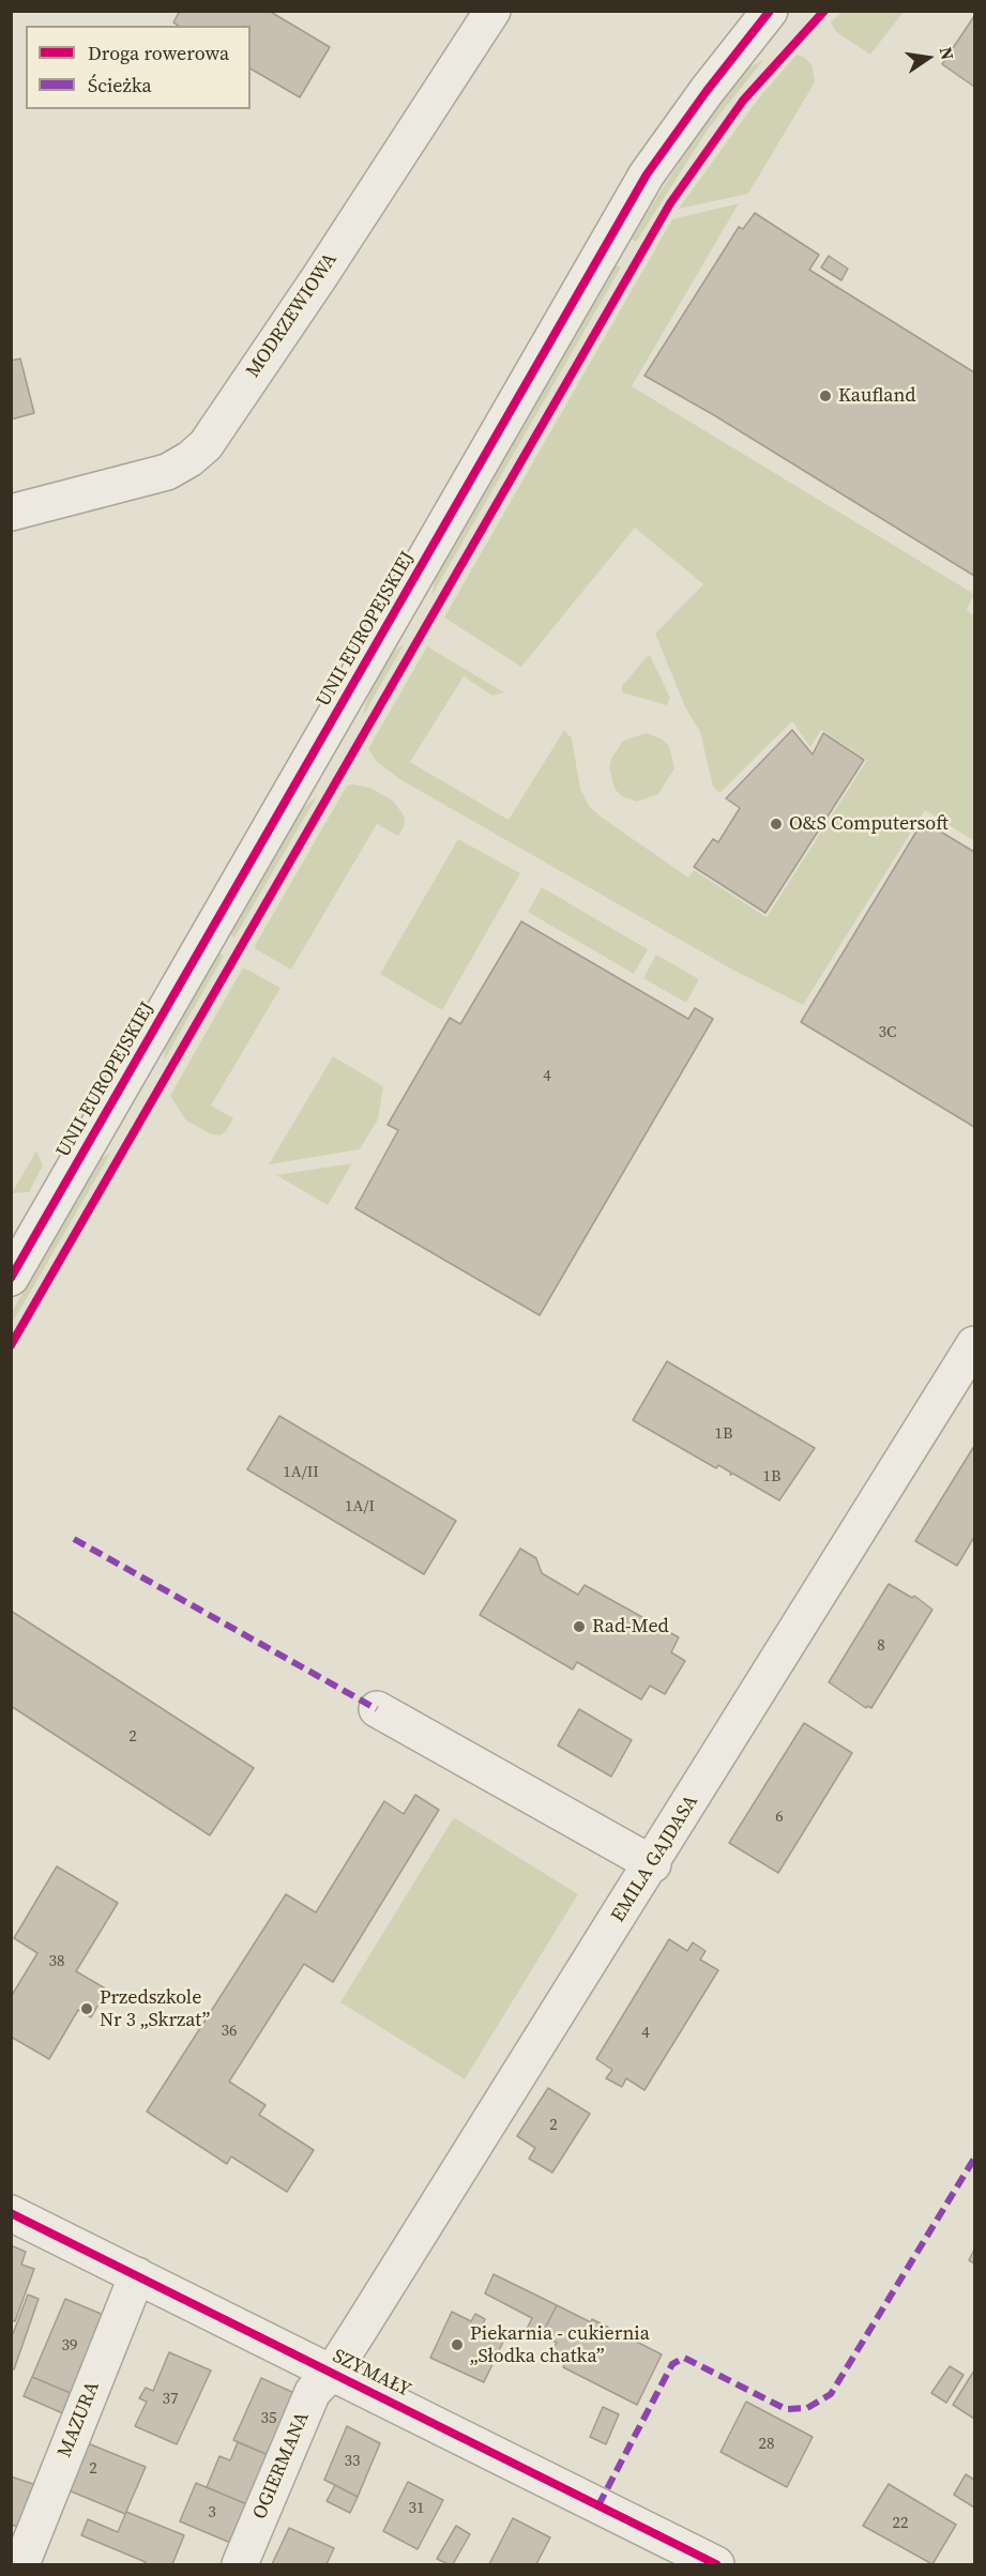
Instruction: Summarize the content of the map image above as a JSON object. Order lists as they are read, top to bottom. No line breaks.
{"streets":{"street":["MODRZEWIOWA","UNII EUROPEJSKIEJ","EMILA GAJDASA","SZYMAŁY","MAZURA","OGIERMANA"]},"crossings":[["EMILA GAJDASA","SZYMAŁY"],["EMILA GAJDASA","OGIERMANA"],["SZYMAŁY","MAZURA"],["SZYMAŁY","OGIERMANA"]],"places":["Kaufland","O&S Computersoft","Rad-Med","Przedszkole Nr 3 „Skrzat”","Piekarnia - cukiernia „Słodka chatka”"],"house_numbers":["3C","4","1B","1A/II","1B","1A/I","8","2","6","38","36","4","2","39","37","35","28","33","2","31","3","22"],"legend":["Droga rowerowa","Ścieżka"],"north":"right"}
